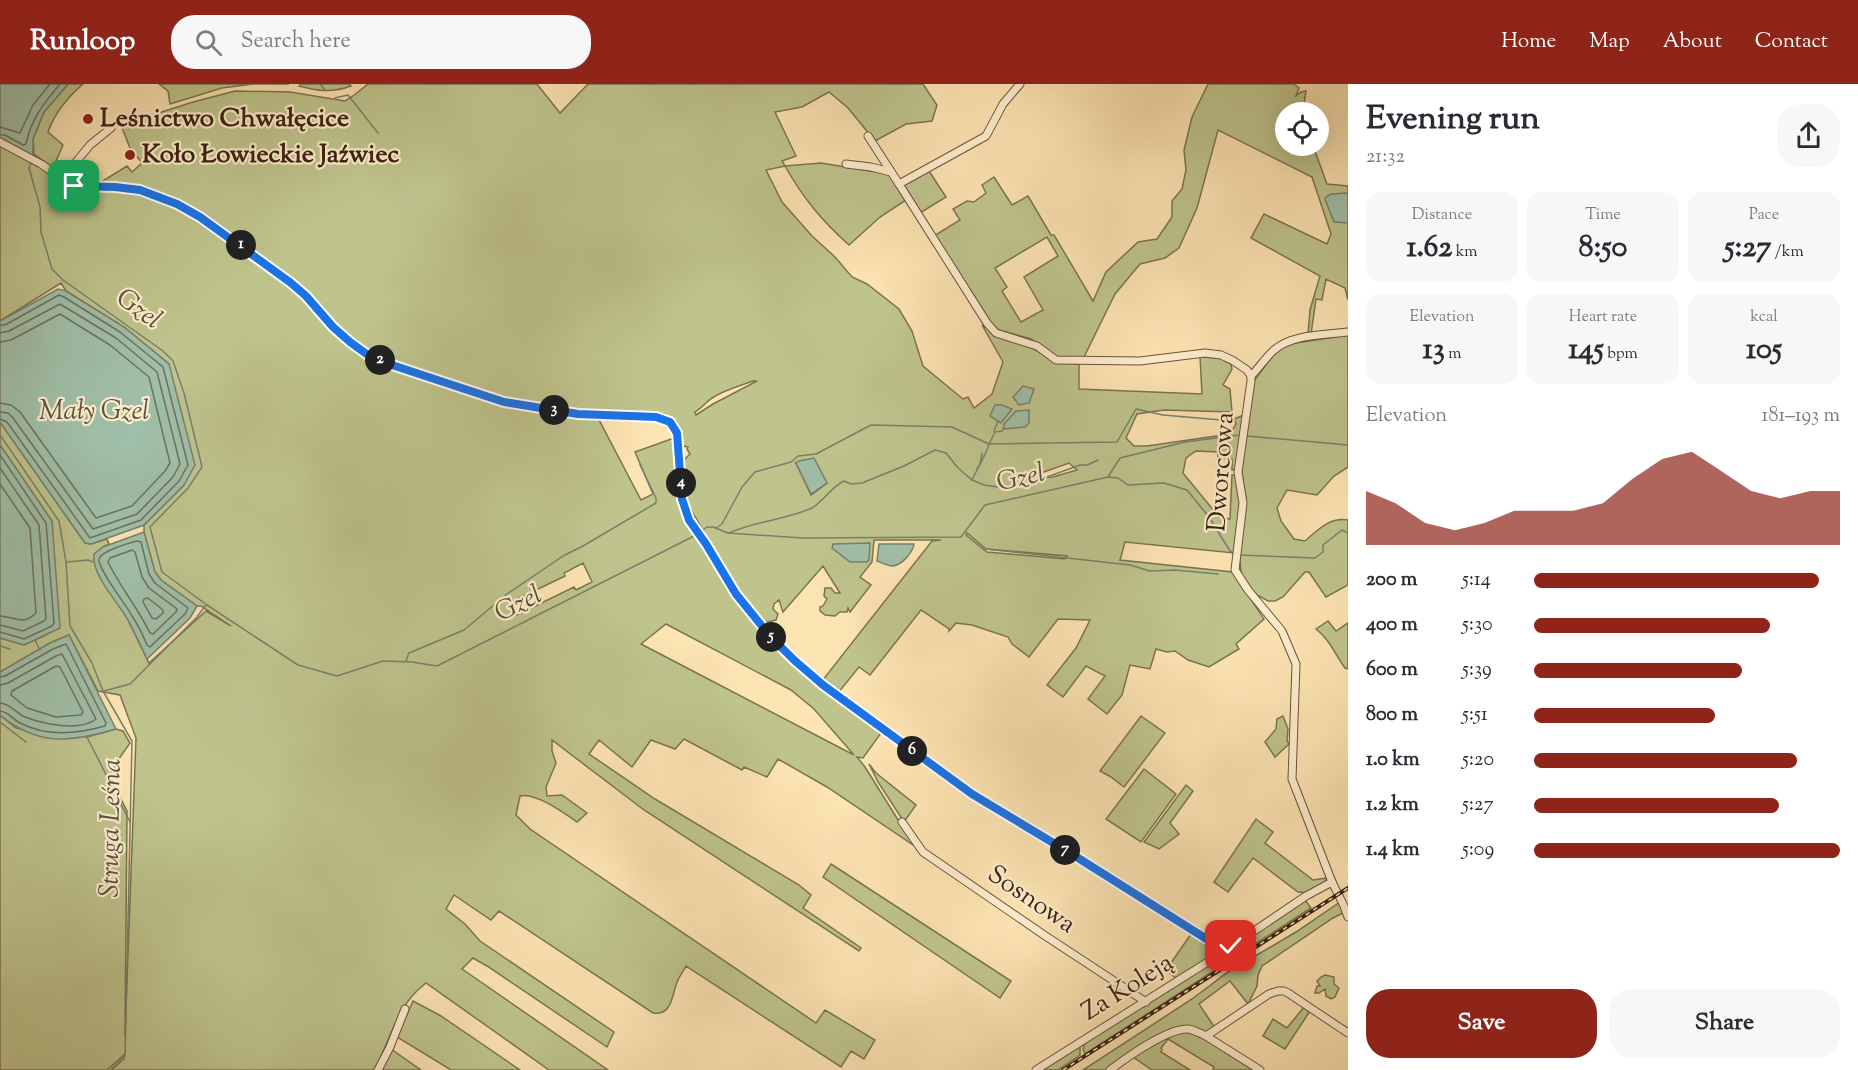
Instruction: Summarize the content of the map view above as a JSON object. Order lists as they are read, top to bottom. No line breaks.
{"streets":{"street":["Dworcowa","Sosnowa","Za Koleją"]},"crossings":[["Dworcowa","Za Koleją"],["Sosnowa","Za Koleją"]],"water":["Gzel","Mały Gzel","Struga Leśna"],"places":["Leśnictwo Chwałęcice","Koło Łowieckie Jaźwiec"],"page":{"header":"Runloop","search":"Search here","nav":["Home","Map","About","Contact"],"heading":["Evening run","21:32"],"stats":[["Distance","1.62 km"],["Time","8:50"],["Pace","5:27 /km"],["Elevation","13 m"],["Heart rate","145 bpm"],["kcal","105"]],"pins":["1","2","3","4","5","6","7"],"chart":["Elevation","181–193 m"],"list":[{"name":"200 m","note":"5:14"},{"name":"400 m","note":"5:30"},{"name":"600 m","note":"5:39"},{"name":"800 m","note":"5:51"},{"name":"1.0 km","note":"5:20"},{"name":"1.2 km","note":"5:27"},{"name":"1.4 km","note":"5:09"}],"buttons":["Save","Share"]}}
